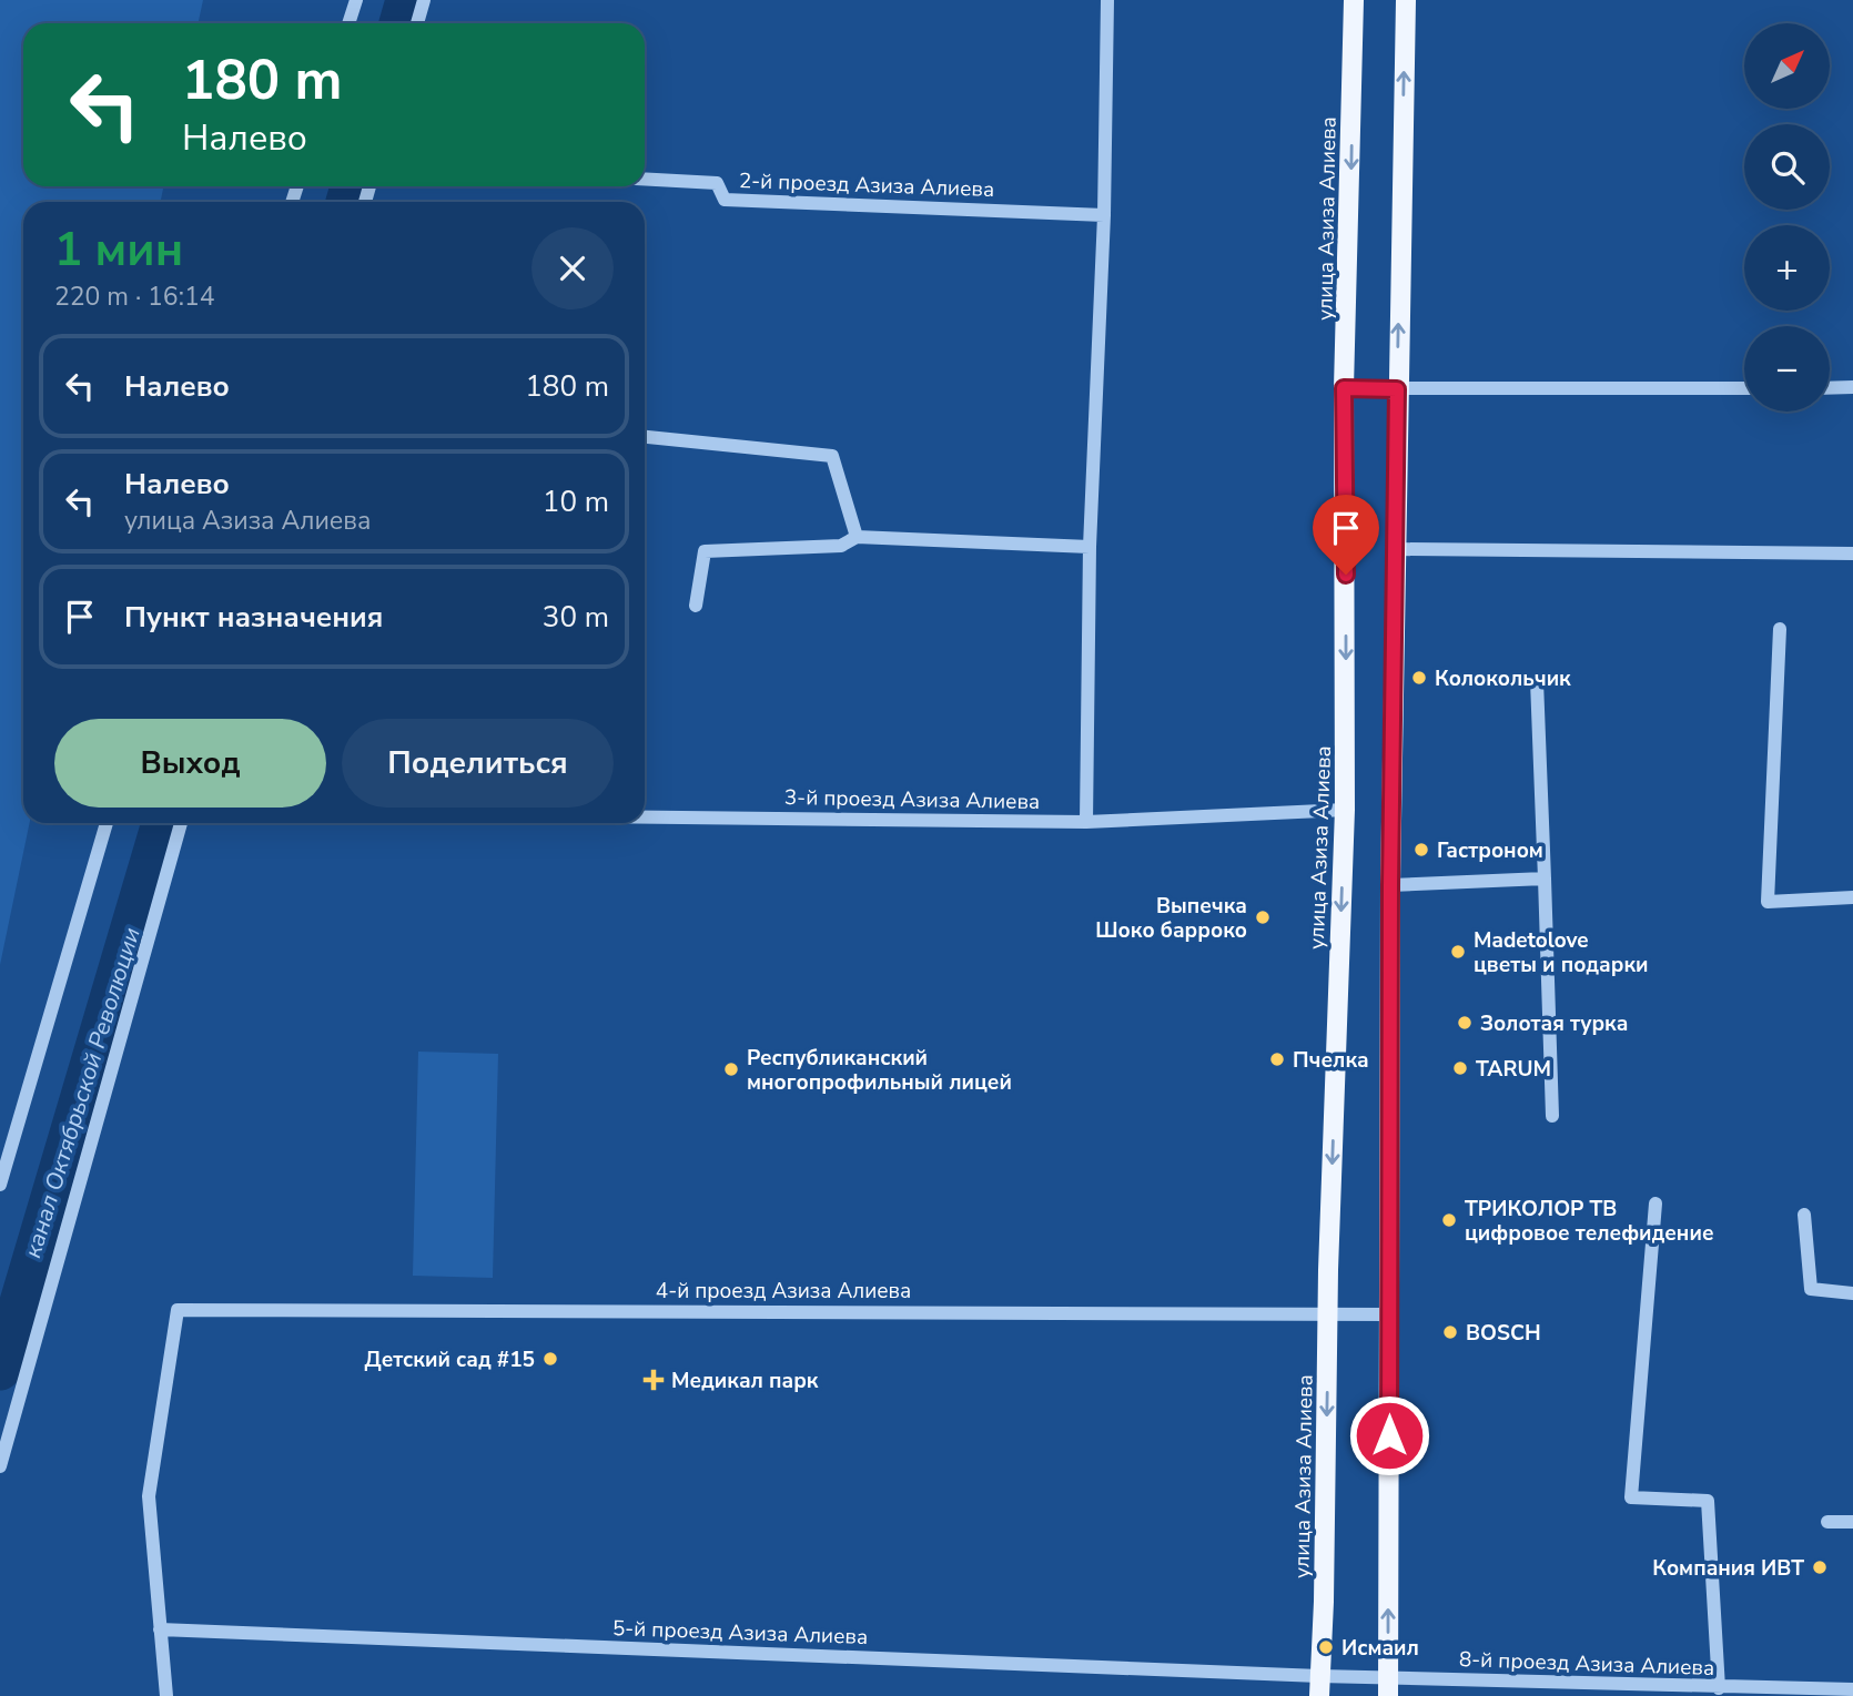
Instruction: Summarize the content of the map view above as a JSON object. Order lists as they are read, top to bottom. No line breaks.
{"streets":{"main road":["улица Азиза Алиева"],"street":["2-й проезд Азиза Алиева","3-й проезд Азиза Алиева","4-й проезд Азиза Алиева","5-й проезд Азиза Алиева","8-й проезд Азиза Алиева"]},"crossings":[["улица Азиза Алиева","3-й проезд Азиза Алиева"],["улица Азиза Алиева","4-й проезд Азиза Алиева"],["улица Азиза Алиева","5-й проезд Азиза Алиева"],["улица Азиза Алиева","8-й проезд Азиза Алиева"],["4-й проезд Азиза Алиева","5-й проезд Азиза Алиева"],["5-й проезд Азиза Алиева","8-й проезд Азиза Алиева"]],"water":["канал Октябрьской Революции"],"places":{"other":["Колокольчик","Гастроном","Выпечка Шоко барроко","Madetolove цветы и подарки","Золотая турка","Пчелка","TARUM","Республиканский многопрофильный лицей","ТРИКОЛОР ТВ цифровое телефидение","BOSCH","Детский сад #15","Компания ИВТ","Исмаил"],"health":["Медикал парк"]},"north":"top right","page":{"map_buttons":["+","−"],"turn":["180 m","Налево"],"heading":["1 мин","220 m · 16:14"],"list":[{"name":"Налево","value":"180 m"},{"name":"Налево","note":"улица Азиза Алиева","value":"10 m"},{"name":"Пункт назначения","value":"30 m"}],"buttons":["Выход","Поделиться"]}}
